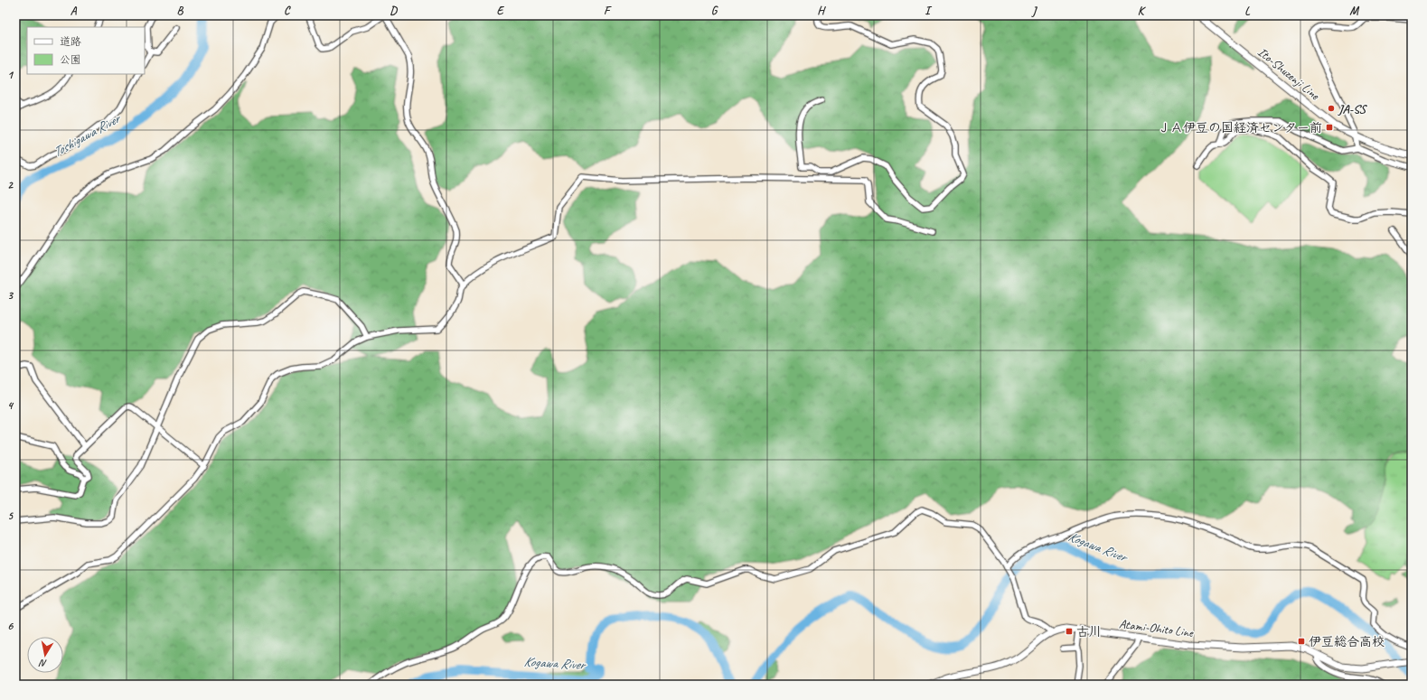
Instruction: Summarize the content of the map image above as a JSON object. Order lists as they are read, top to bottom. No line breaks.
{"streets":{"main road":["Ito-Shuzenji Line","Atami-Ohito Line"]},"water":["Toshigawa River","Kogawa River"],"places":{"other":["JA-SS"],"transit":["ＪＡ伊豆の国経済センター前","古川","伊豆総合高校"]},"legend":["道路","公園"],"north":"bottom","grid":{"columns":["A","B","C","D","E","F","G","H","I","J","K","L","M"],"rows":["1","2","3","4","5","6"]}}
